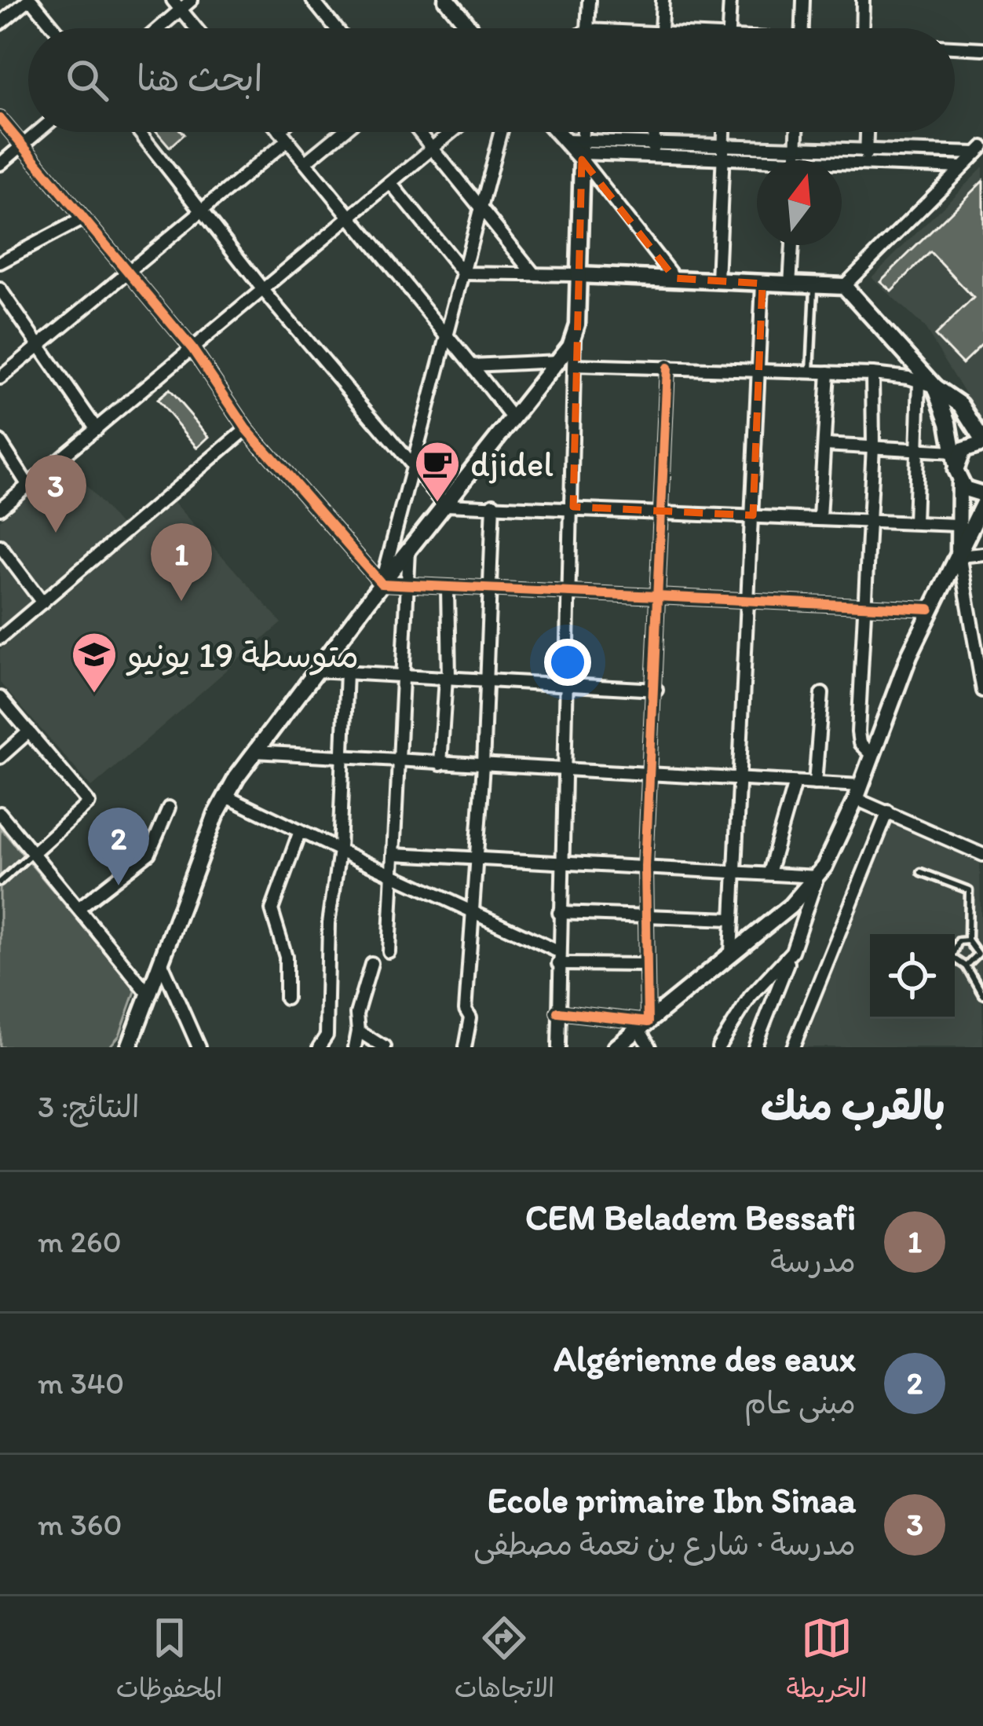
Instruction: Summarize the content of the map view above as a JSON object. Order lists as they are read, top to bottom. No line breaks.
{"places":{"cafe":["djidel"],"school or university":["متوسطة 19 يونيو"]},"north":"top","page":{"search":"ابحث هنا","pins":["3","1","2"],"heading":["بالقرب منك","النتائج: 3"],"list":[{"mark":"1","name":"CEM Beladem Bessafi","note":"مدرسة","value":"260 m"},{"mark":"2","name":"Algérienne des eaux","note":"مبنى عام","value":"340 m"},{"mark":"3","name":"Ecole primaire Ibn Sinaa","note":"مدرسة · شارع بن نعمة مصطفى","value":"360 m"}],"nav":["الخريطة","الاتجاهات","المحفوظات"]}}
